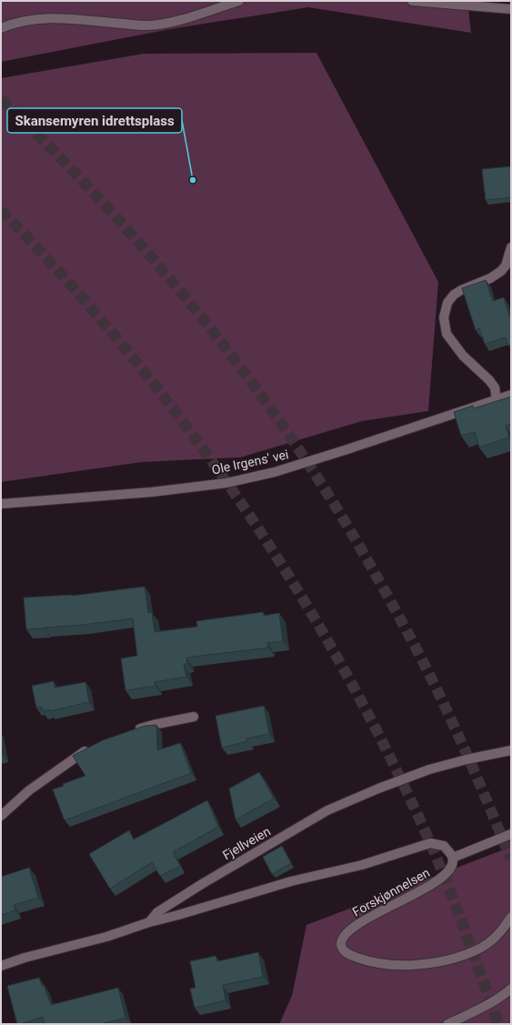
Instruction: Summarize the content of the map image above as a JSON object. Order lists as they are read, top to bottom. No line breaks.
{"streets":{"street":["Ole Irgens' vei","Fjellveien","Forskjønnelsen"]},"crossings":[["Fjellveien","Forskjønnelsen"]],"places":["Skansemyren idrettsplass"]}
